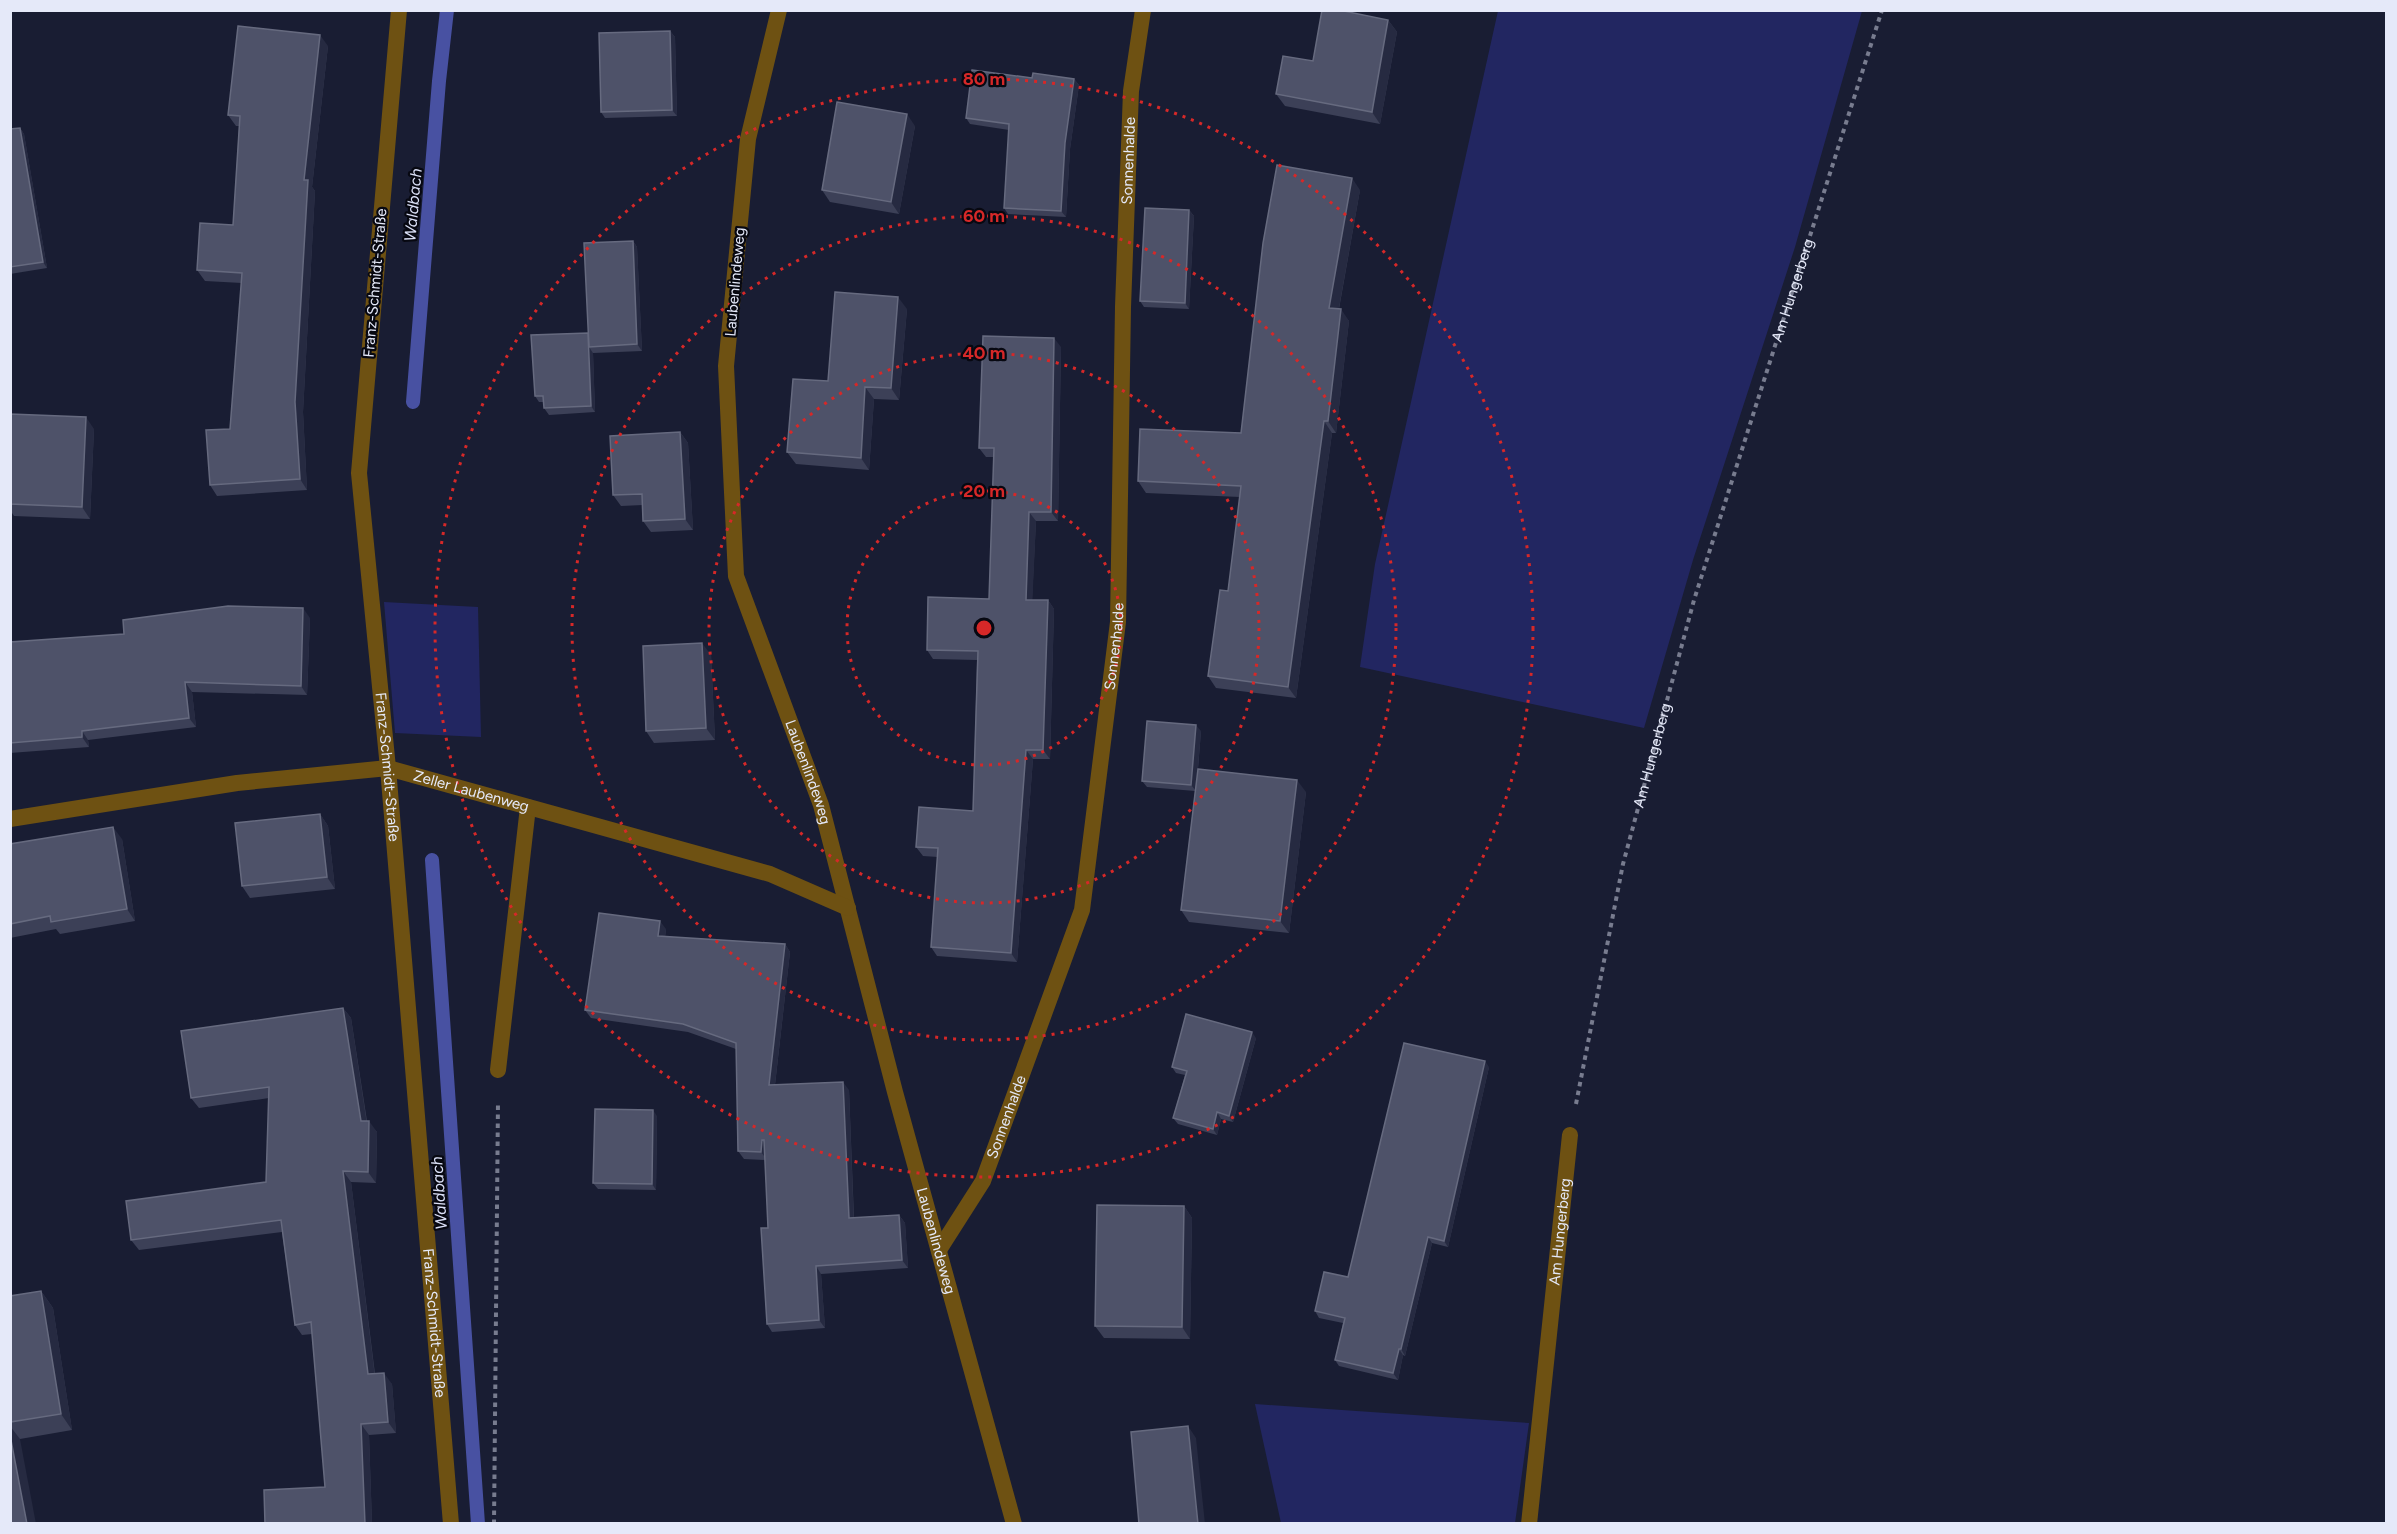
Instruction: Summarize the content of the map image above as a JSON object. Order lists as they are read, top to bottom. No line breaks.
{"streets":{"street":["Sonnenhalde","Laubenlindeweg","Franz-Schmidt-Straße","Am Hungerberg","Zeller Laubenweg"]},"crossings":[["Sonnenhalde","Laubenlindeweg"],["Laubenlindeweg","Zeller Laubenweg"],["Franz-Schmidt-Straße","Zeller Laubenweg"]],"water":["Waldbach"],"rings":["80 m","60 m","40 m","20 m"]}
